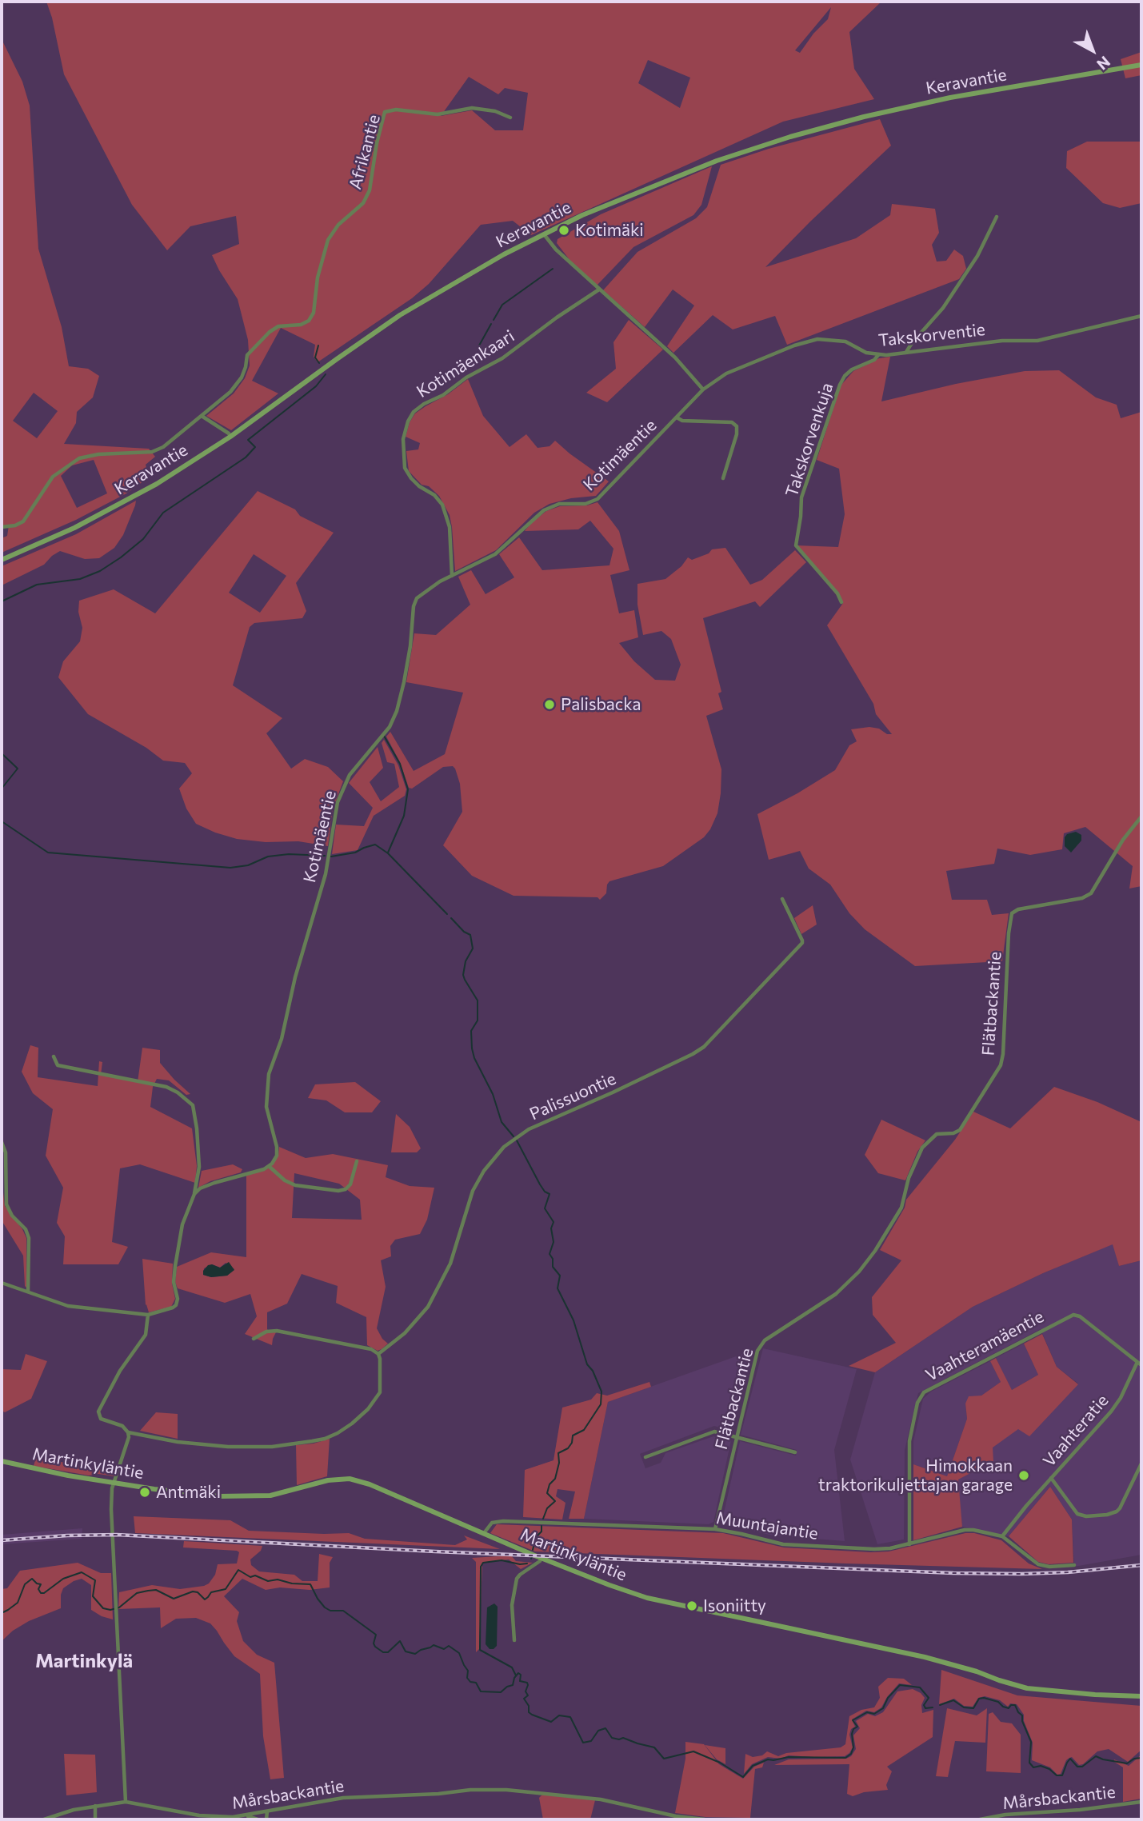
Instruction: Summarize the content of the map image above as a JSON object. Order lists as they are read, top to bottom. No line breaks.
{"streets":{"main road":["Keravantie","Martinkyläntie"],"street":["Afrikantie","Takskorventie","Kotimäenkaari","Takskorvenkuja","Kotimäentie","Flätbackantie","Palissuontie","Vaahteramäentie","Vaahteratie","Muuntajantie","Mårsbackantie"]},"crossings":[["Takskorventie","Takskorvenkuja"],["Takskorventie","Kotimäentie"],["Kotimäenkaari","Kotimäentie"],["Flätbackantie","Muuntajantie"],["Vaahteramäentie","Vaahteratie"],["Vaahteramäentie","Muuntajantie"],["Vaahteratie","Muuntajantie"],["Martinkyläntie","Muuntajantie"]],"districts":["Martinkylä"],"places":["Kotimäki","Palisbacka","Himokkaan traktorikuljettajan garage","Antmäki","Isoniitty"],"north":"bottom right"}
